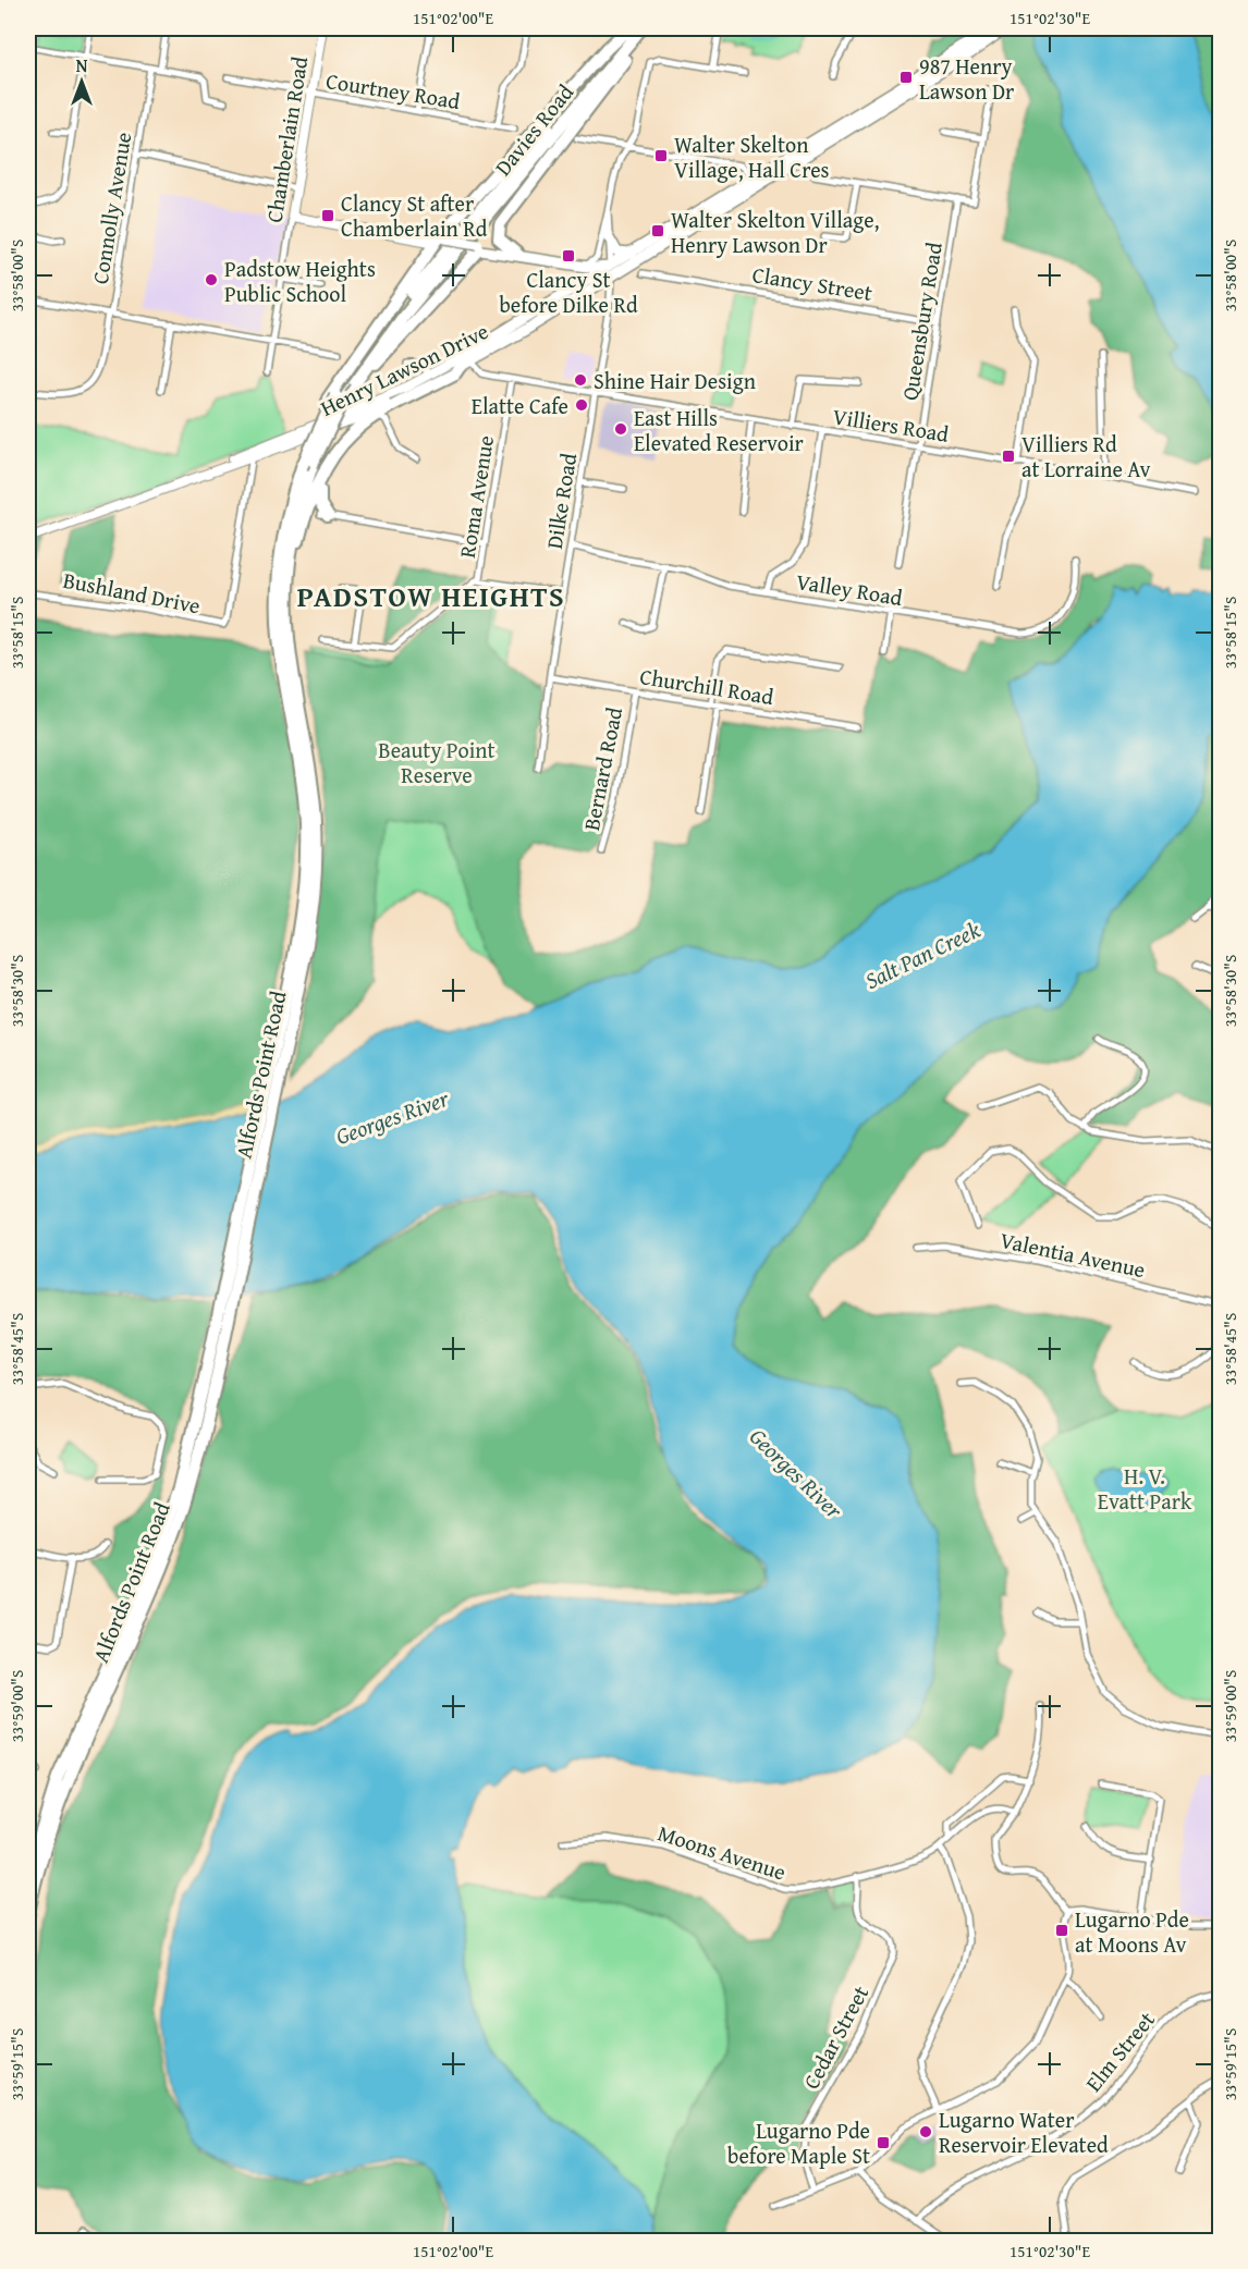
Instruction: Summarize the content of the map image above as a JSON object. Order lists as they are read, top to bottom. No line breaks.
{"streets":{"highway":["Davies Road","Alfords Point Road"],"main road":["Chamberlain Road","Henry Lawson Drive"],"street":["Courtney Road","Connolly Avenue","Clancy Street","Queensbury Road","Villiers Road","Roma Avenue","Dilke Road","Valley Road","Bushland Drive","Churchill Road","Bernard Road","Valentia Avenue","Moons Avenue","Cedar Street","Elm Street"]},"crossings":[["Courtney Road","Chamberlain Road"],["Davies Road","Alfords Point Road"],["Clancy Street","Queensbury Road"],["Queensbury Road","Villiers Road"],["Henry Lawson Drive","Villiers Road"],["Henry Lawson Drive","Dilke Road"],["Henry Lawson Drive","Bushland Drive"],["Villiers Road","Roma Avenue"],["Villiers Road","Dilke Road"],["Dilke Road","Valley Road"],["Dilke Road","Churchill Road"],["Churchill Road","Bernard Road"],["Moons Avenue","Cedar Street"]],"districts":["PADSTOW HEIGHTS"],"water":["Salt Pan Creek","Georges River"],"parks":["Beauty Point Reserve","H. V. Evatt Park"],"places":{"transit":["987 Henry Lawson Dr","Walter Skelton Village, Hall Cres","Clancy St after Chamberlain Rd","Walter Skelton Village, Henry Lawson Dr","Clancy St before Dilke Rd","Villiers Rd at Lorraine Av","Lugarno Pde at Moons Av","Lugarno Pde before Maple St"],"other":["Padstow Heights Public School","Shine Hair Design","Elatte Cafe","East Hills Elevated Reservoir","Lugarno Water Reservoir Elevated"]},"north":"top","coordinates":["151°02'00\"E","151°02'30\"E","33°58'00\"S","33°58'15\"S","33°58'30\"S","33°58'45\"S","33°59'00\"S","33°59'15\"S"]}
